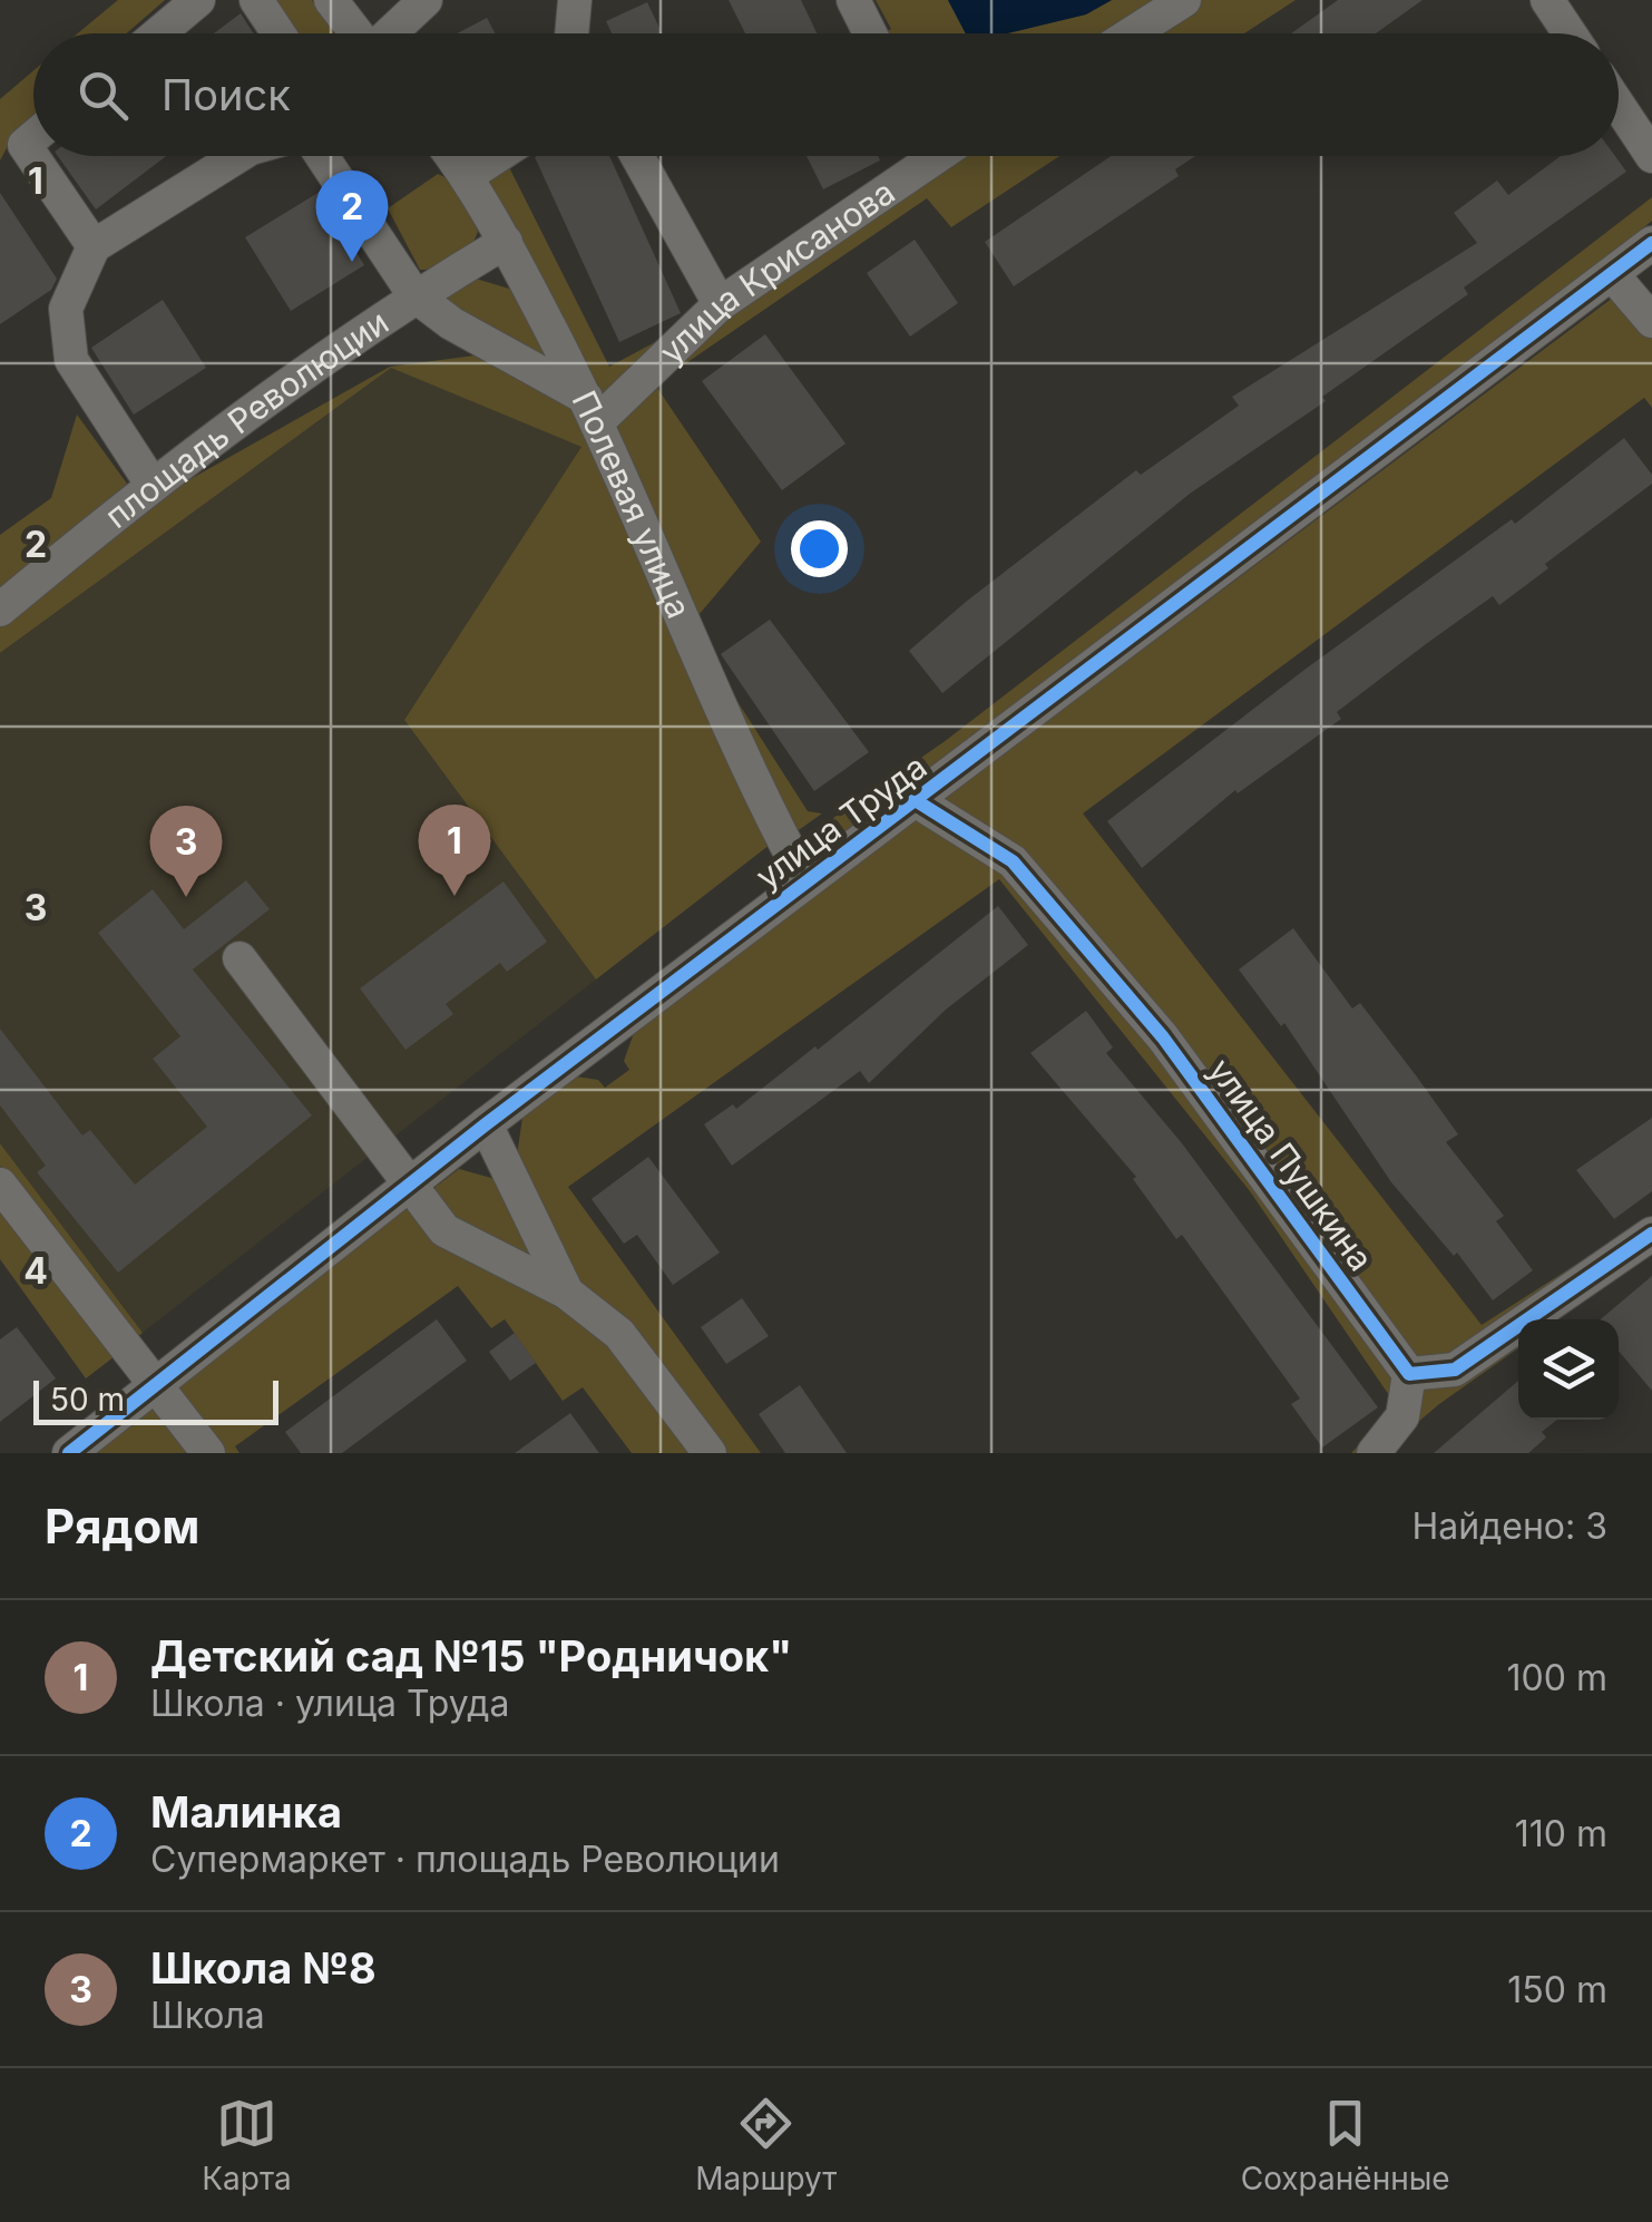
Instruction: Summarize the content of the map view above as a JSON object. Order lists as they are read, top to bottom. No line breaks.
{"streets":{"street":["улица Крисанова","площадь Революции","Полевая улица","улица Труда","улица Пушкина"]},"crossings":[["улица Крисанова","Полевая улица"],["площадь Революции","Полевая улица"],["Полевая улица","улица Труда"],["улица Труда","улица Пушкина"]],"scale_bar":"50 m","page":{"search":"Поиск","pins":["2","1","3"],"scale":"50 m","heading":["Рядом","Найдено: 3"],"list":[{"mark":"1","name":"Детский сад №15 \"Родничок\"","note":"Школа · улица Труда","value":"100 m"},{"mark":"2","name":"Малинка","note":"Супермаркет · площадь Революции","value":"110 m"},{"mark":"3","name":"Школа №8","note":"Школа","value":"150 m"}],"nav":["Карта","Маршрут","Сохранённые"]},"grid":{"rows":["1","2","3","4"]}}
